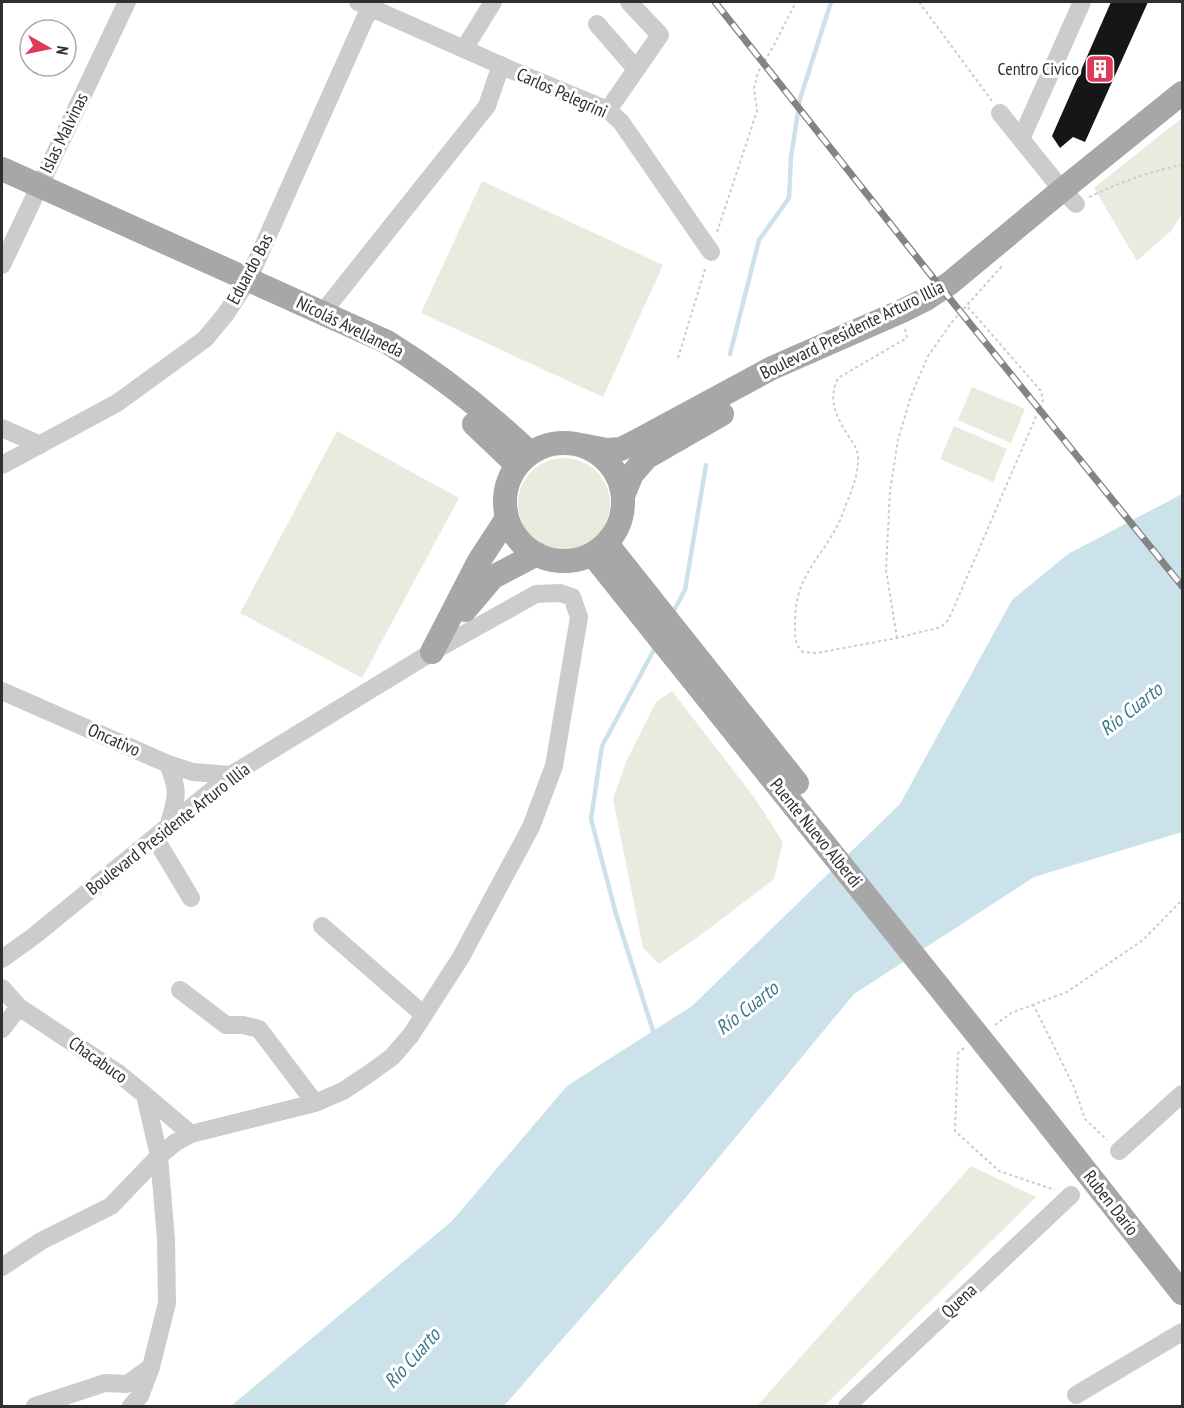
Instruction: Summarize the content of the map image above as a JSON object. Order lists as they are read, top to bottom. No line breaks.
{"streets":{"main road":["Nicolás Avellaneda","Boulevard Presidente Arturo Illia","Puente Nuevo Alberdi","Ruben Darío"],"street":["Carlos Pelegrini","Islas Malvinas","Eduardo Bas","Oncativo","Chacabuco","Quena"]},"crossings":[["Carlos Pelegrini","Eduardo Bas"],["Islas Malvinas","Nicolás Avellaneda"],["Eduardo Bas","Nicolás Avellaneda"],["Nicolás Avellaneda","Boulevard Presidente Arturo Illia"],["Nicolás Avellaneda","Puente Nuevo Alberdi"],["Boulevard Presidente Arturo Illia","Oncativo"],["Boulevard Presidente Arturo Illia","Puente Nuevo Alberdi"],["Puente Nuevo Alberdi","Ruben Darío"]],"water":["Río Cuarto"],"places":{"building":["Centro Civico"]},"north":"right"}
